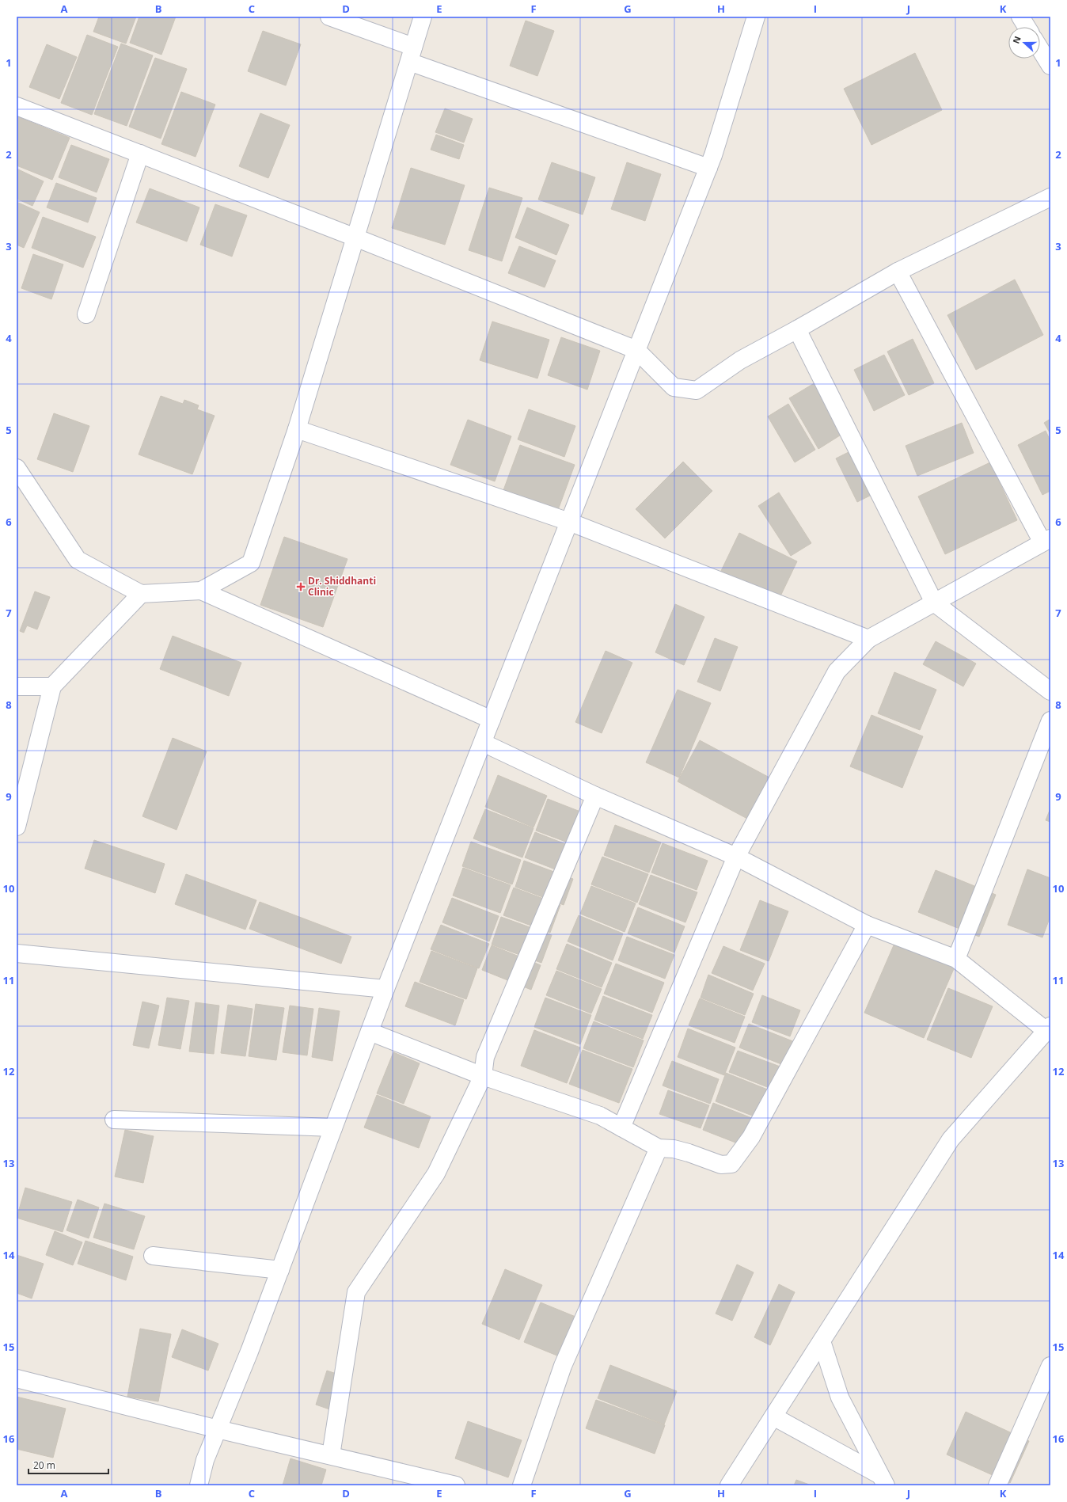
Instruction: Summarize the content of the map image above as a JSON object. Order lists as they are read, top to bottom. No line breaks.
{"places":{"health":["Dr. Shiddhanti Clinic"]},"scale_bar":"20 m","north":"left","grid":{"columns":["A","B","C","D","E","F","G","H","I","J","K"],"rows":["1","2","3","4","5","6","7","8","9","10","11","12","13","14","15","16"]}}
